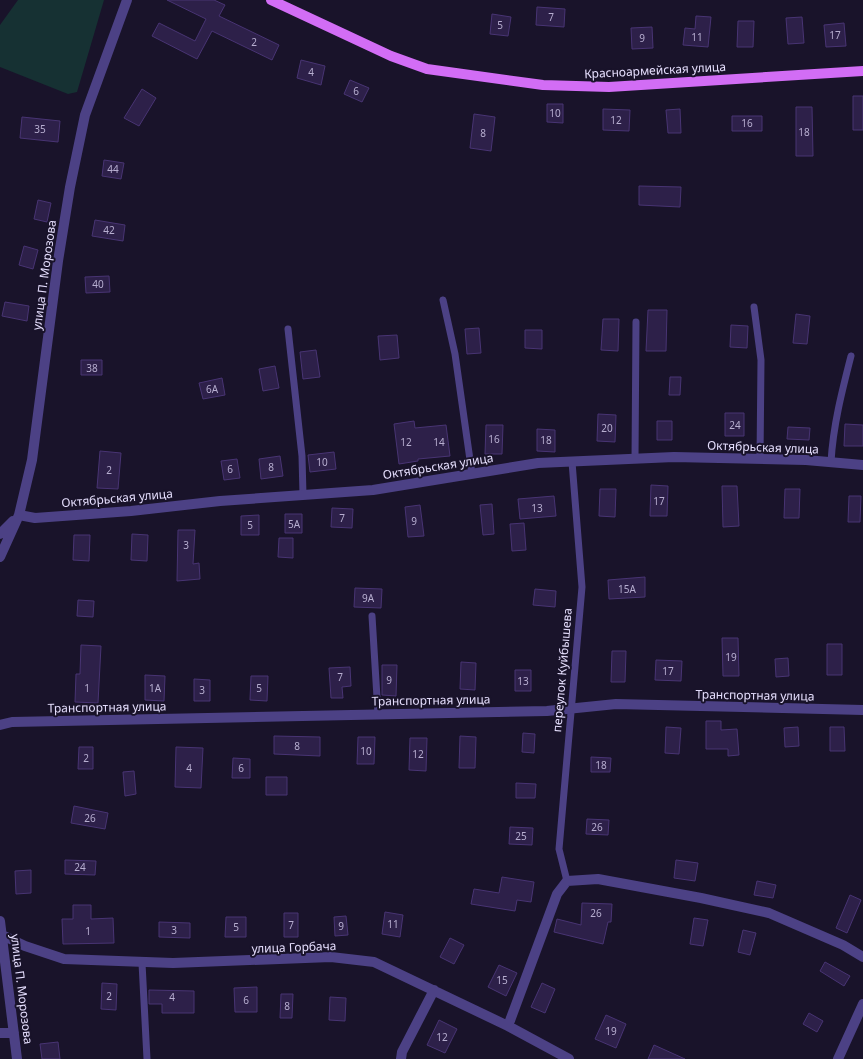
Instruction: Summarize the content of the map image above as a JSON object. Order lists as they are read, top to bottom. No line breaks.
{"streets":{"main road":["Красноармейская улица"],"street":["улица П. Морозова","Октябрьская улица","Транспортная улица","улица Горбача"],"lane":["переулок Куйбышева"]},"crossings":[["улица П. Морозова","Октябрьская улица"],["улица П. Морозова","улица Горбача"],["Октябрьская улица","переулок Куйбышева"],["переулок Куйбышева","Транспортная улица"]],"house_numbers":["7","5","17","11","9","2","4","6","10","12","16","35","18","8","44","42","40","38","6А","24","20","16","18","12","14","10","8","6","2","17","13","7","9","5А","5","3","15А","9А","19","17","7","9","13","1","1А","5","3","8","10","12","2","18","4","6","26","26","25","24","26","11","7","9","5","3","1","15","2","4","6","8","19","12"]}
